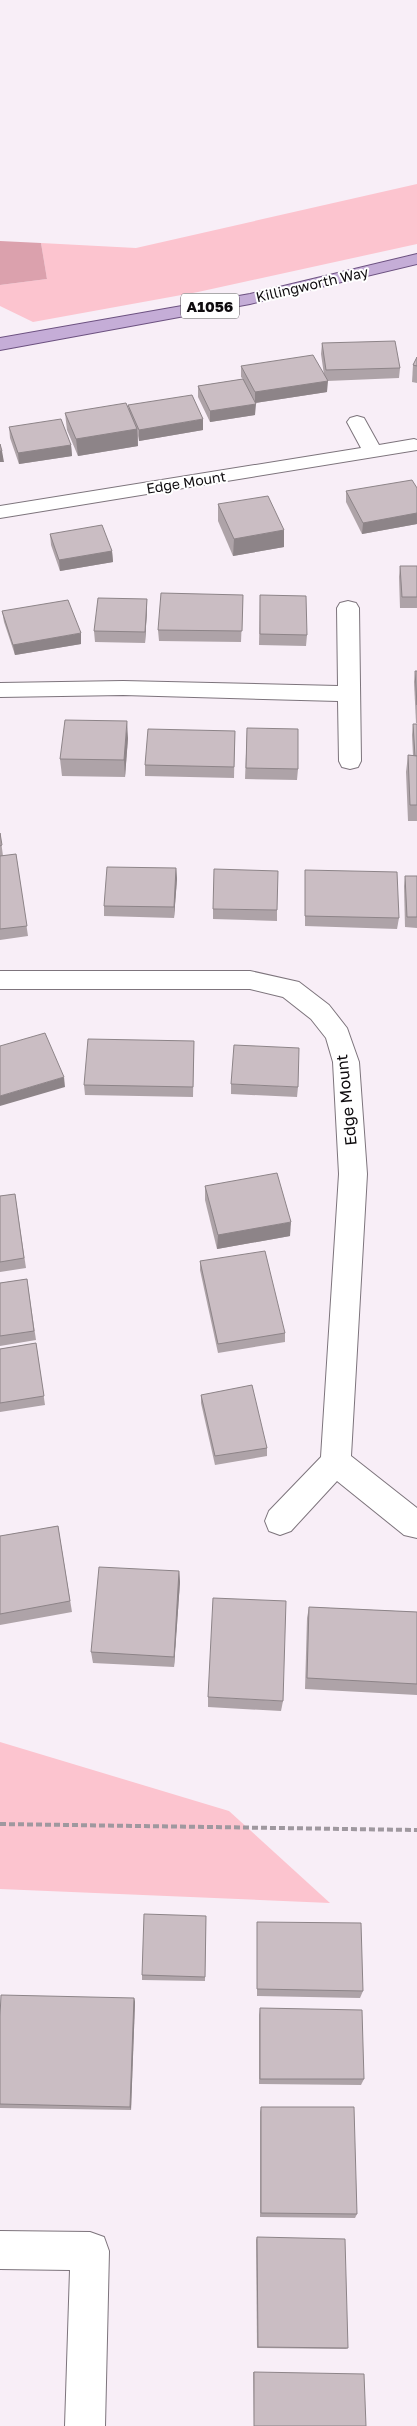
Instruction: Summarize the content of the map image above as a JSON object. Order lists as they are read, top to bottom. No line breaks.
{"streets":{"main road":["Killingworth Way","A1056"],"street":["Edge Mount"]}}
